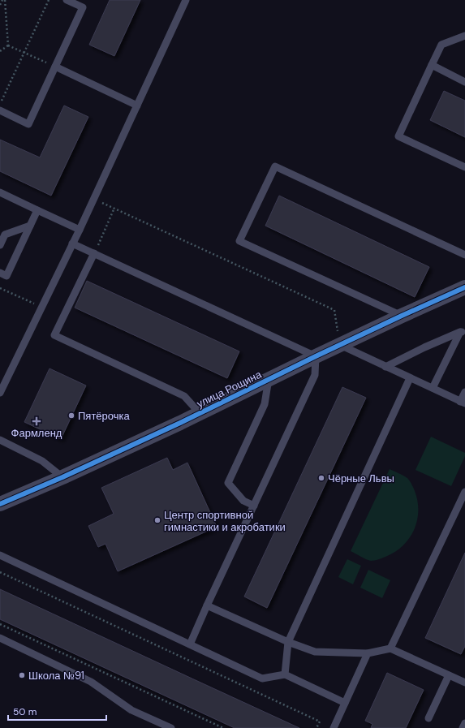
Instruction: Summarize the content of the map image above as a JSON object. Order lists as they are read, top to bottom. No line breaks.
{"streets":{"street":["улица Рощина"]},"places":{"other":["Пятёрочка","Чёрные Львы","Центр спортивной гимнастики и акробатики","Школа №91"],"health":["Фармленд"]},"scale_bar":"50 m"}
